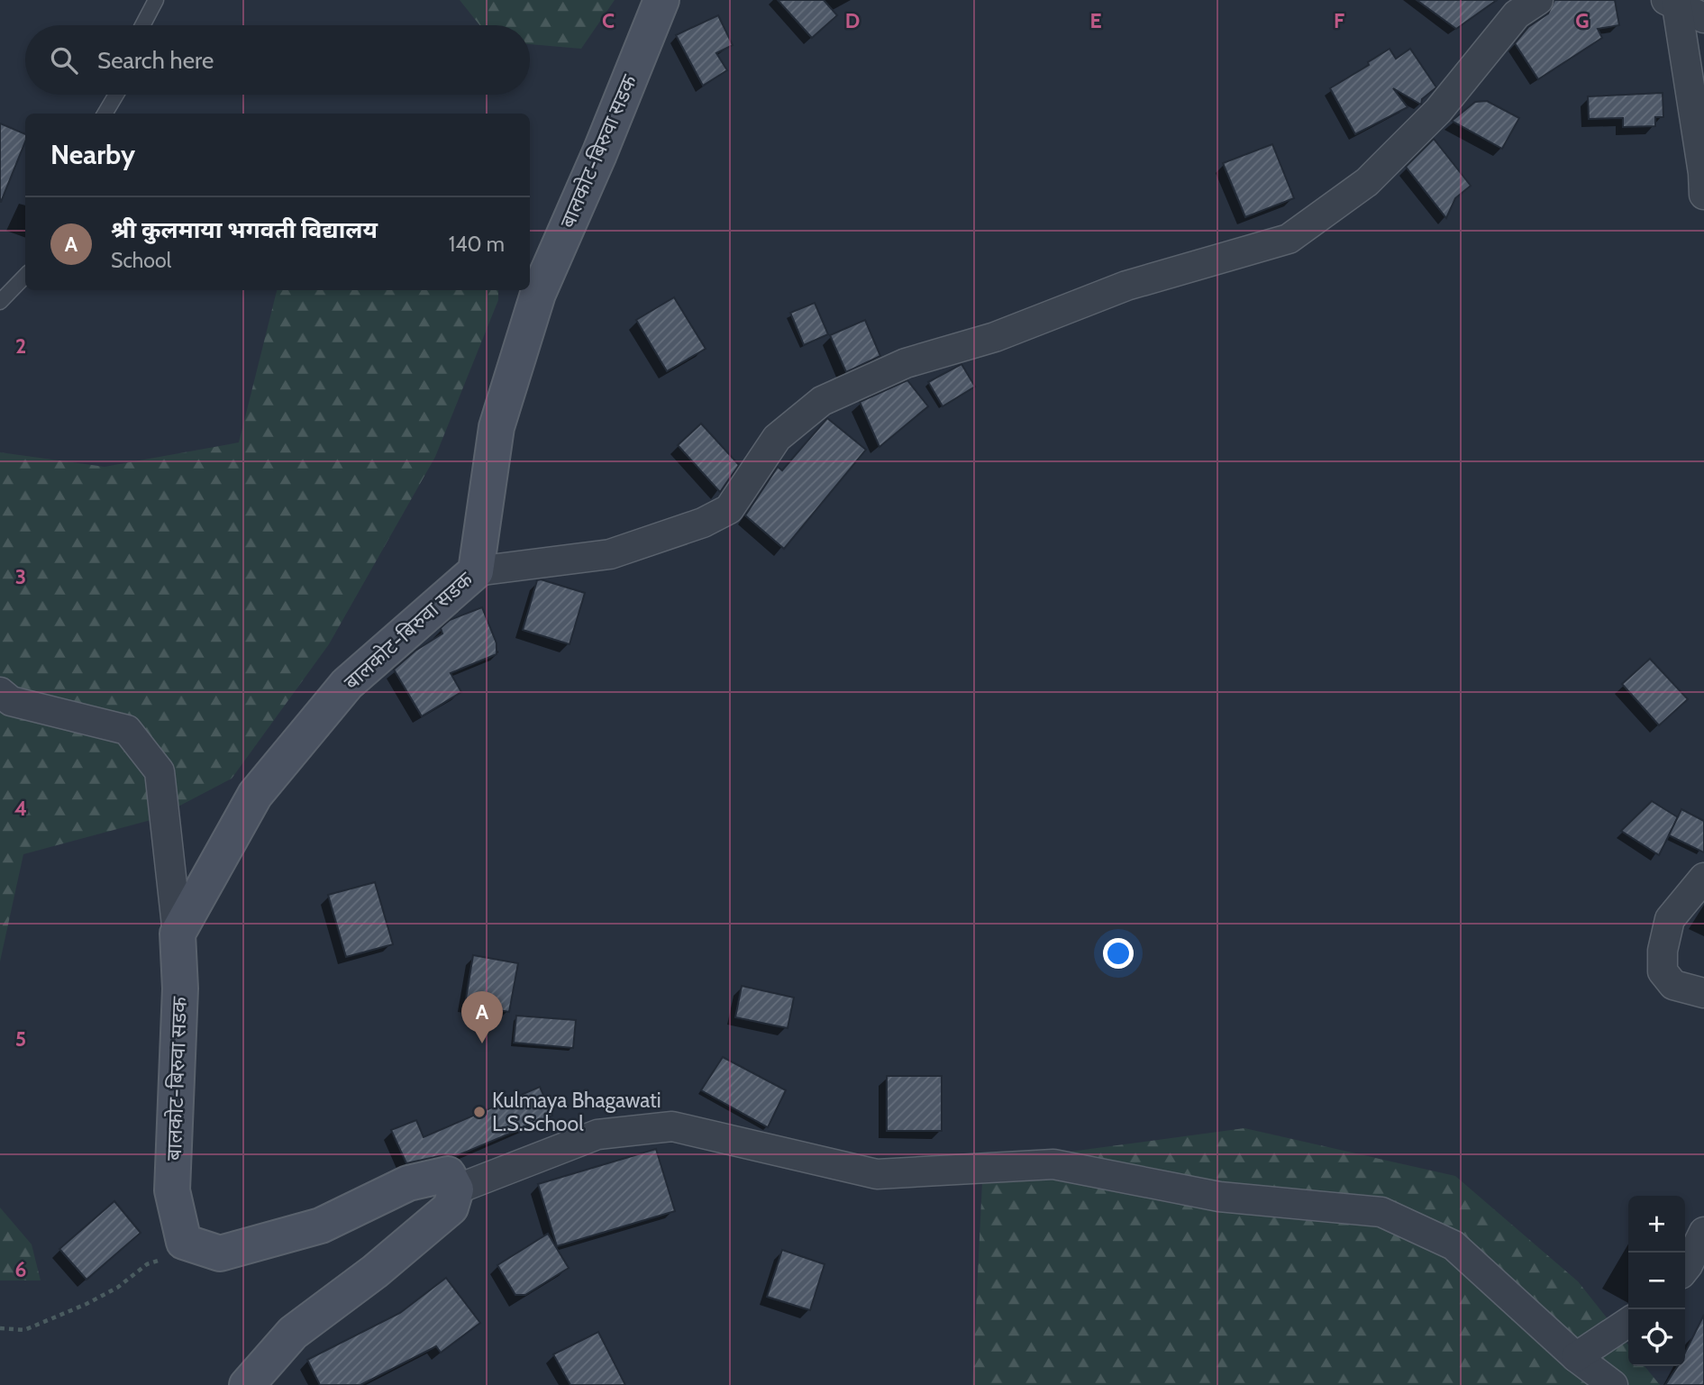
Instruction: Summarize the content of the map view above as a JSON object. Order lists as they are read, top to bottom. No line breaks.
{"streets":{"main road":["बालकोट-बिरुवा सडक"]},"places":["Kulmaya Bhagawati L.S.School"],"page":{"search":"Search here","heading":"Nearby","list":[{"mark":"A","name":"श्री कुलमाया भगवती विद्यालय","note":"School","value":"140 m"}],"pins":"A","map_buttons":["+","−"]},"grid":{"columns":["C","D","E","F","G"],"rows":["2","3","4","5","6"]}}
